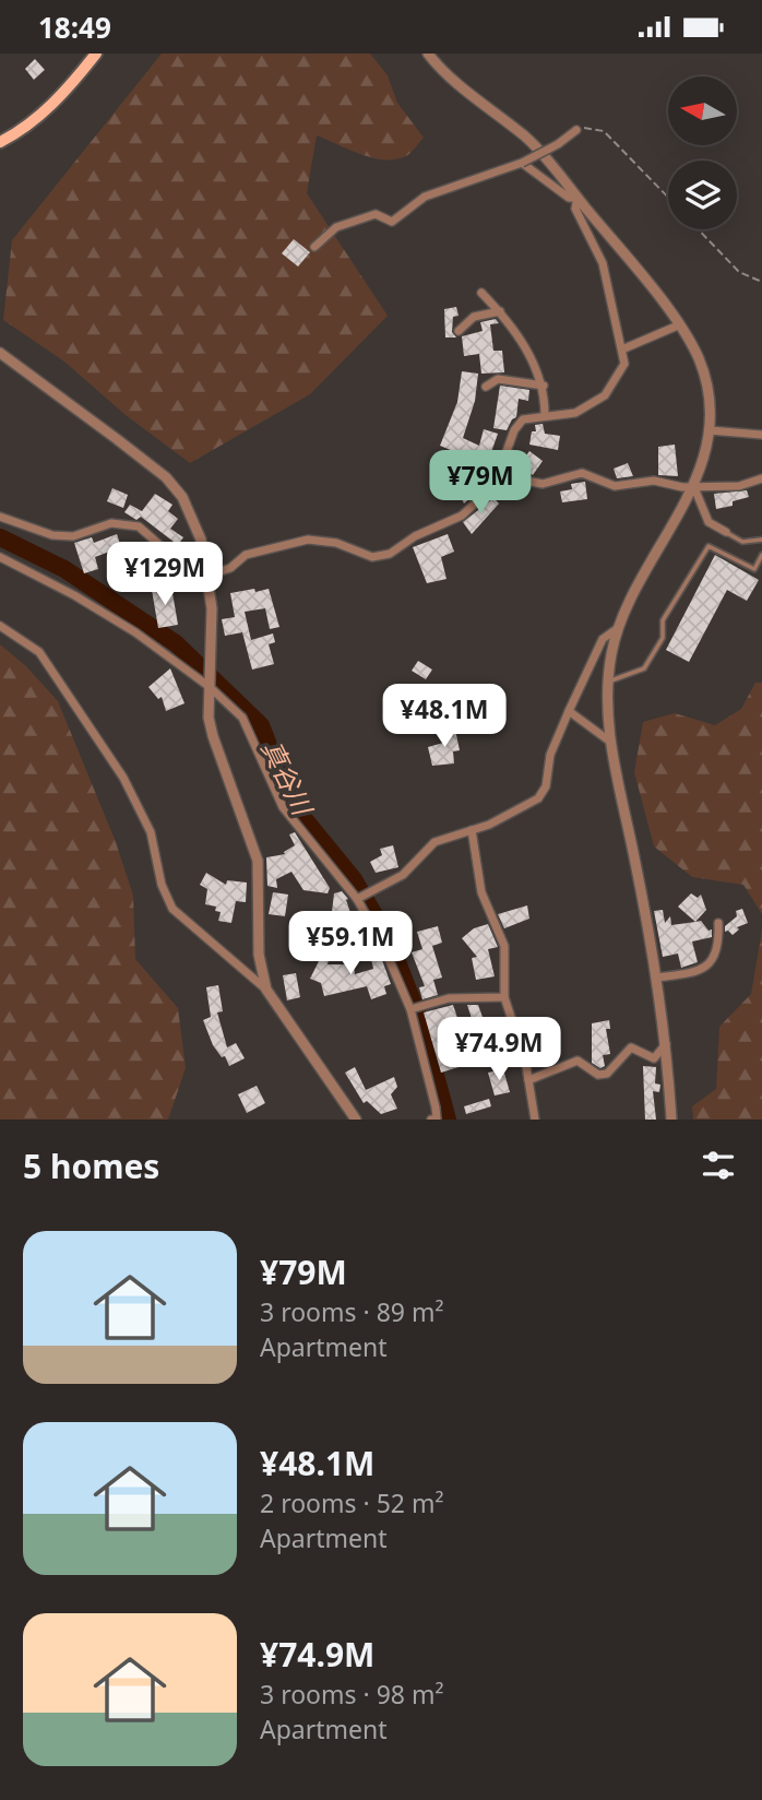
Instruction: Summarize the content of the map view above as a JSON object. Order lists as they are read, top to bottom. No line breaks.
{"water":["真谷川"],"north":"left","page":{"status":"18:49","price":["¥79M","¥129M","¥48.1M","¥59.1M","¥74.9M"],"heading":"5 homes","list":[{"name":"¥79M","note":"3 rooms · 89 m² · Apartment"},{"name":"¥48.1M","note":"2 rooms · 52 m² · Apartment"},{"name":"¥74.9M","note":"3 rooms · 98 m² · Apartment"}]}}
